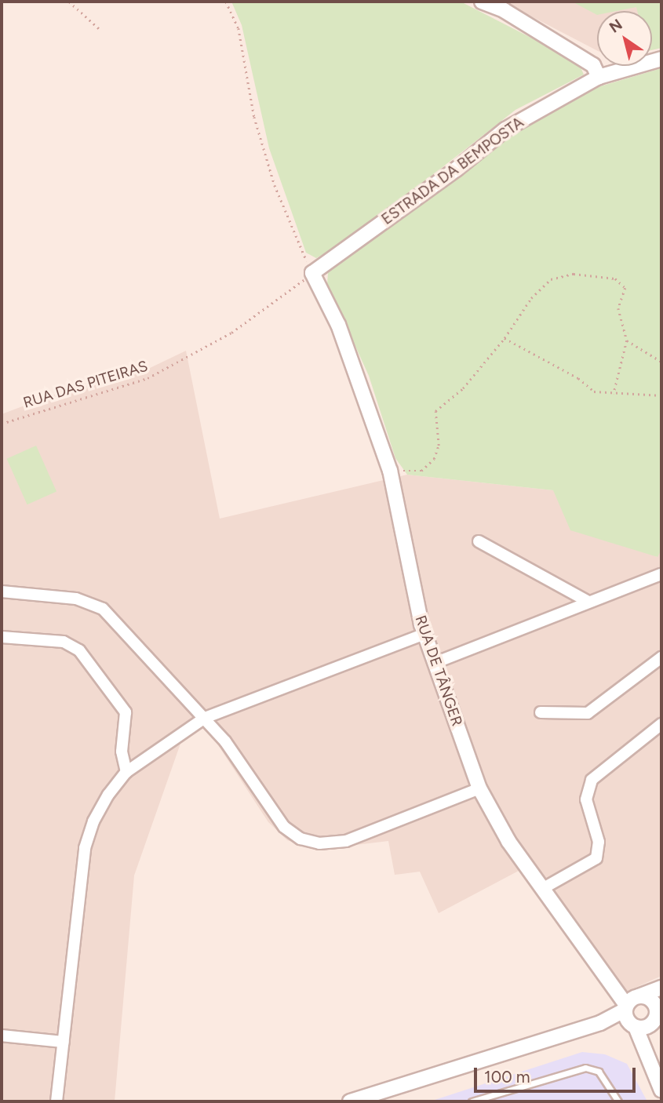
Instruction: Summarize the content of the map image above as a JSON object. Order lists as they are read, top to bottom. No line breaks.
{"streets":{"street":["ESTRADA DA BEMPOSTA","RUA DE TÂNGER"],"path":["RUA DAS PITEIRAS"]},"crossings":[["ESTRADA DA BEMPOSTA","RUA DAS PITEIRAS"],["ESTRADA DA BEMPOSTA","RUA DE TÂNGER"],["RUA DAS PITEIRAS","RUA DE TÂNGER"]],"scale_bar":"100 m","north":"top left"}
